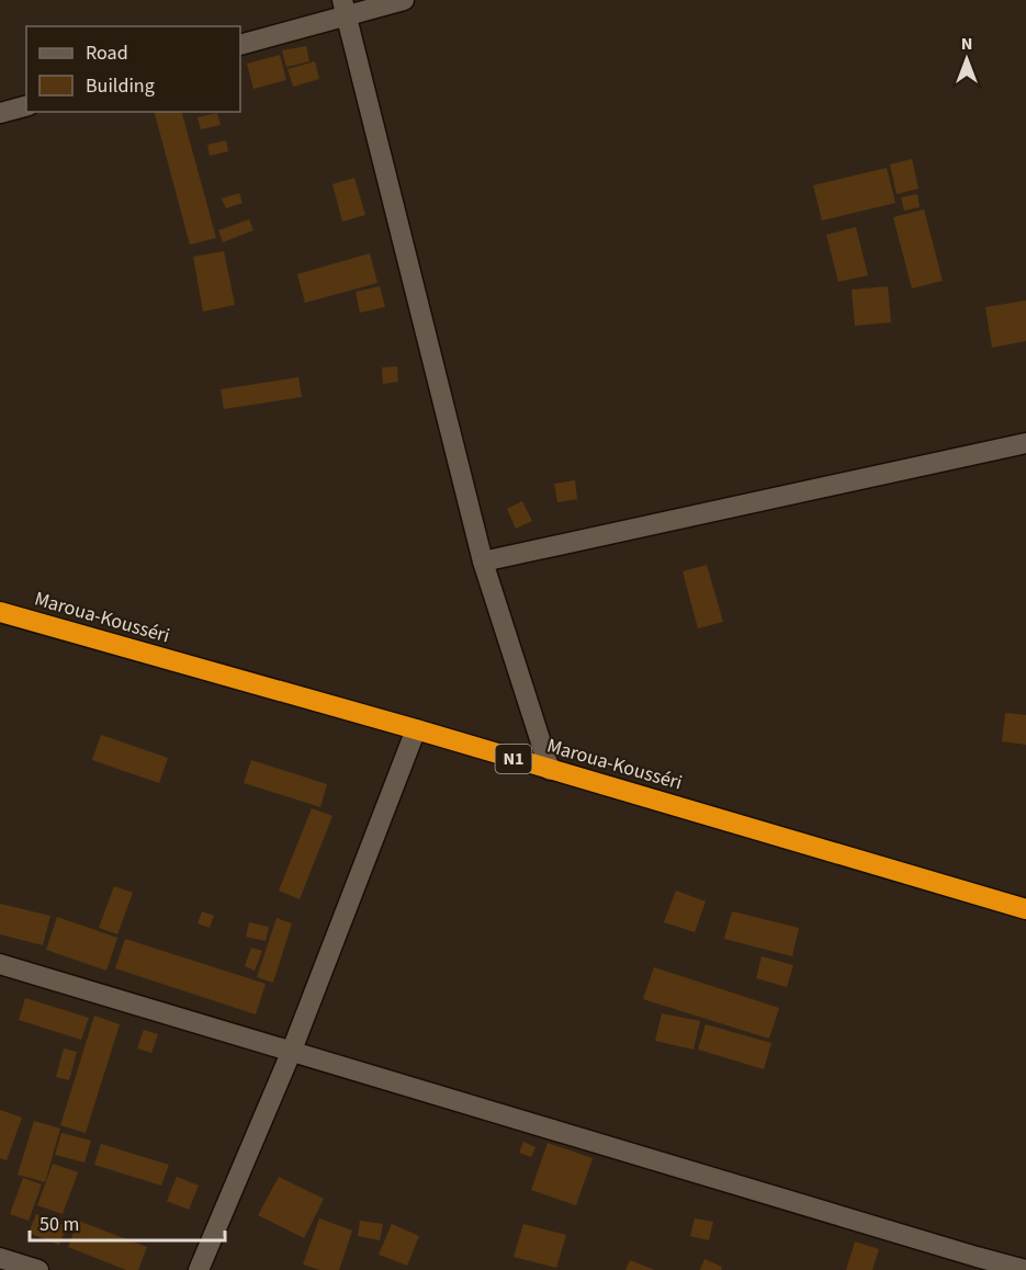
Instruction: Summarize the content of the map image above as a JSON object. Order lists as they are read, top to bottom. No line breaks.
{"streets":{"highway":["Maroua-Kousséri","N1"]},"legend":["Road","Building"],"scale_bar":"50 m","north":"top"}
